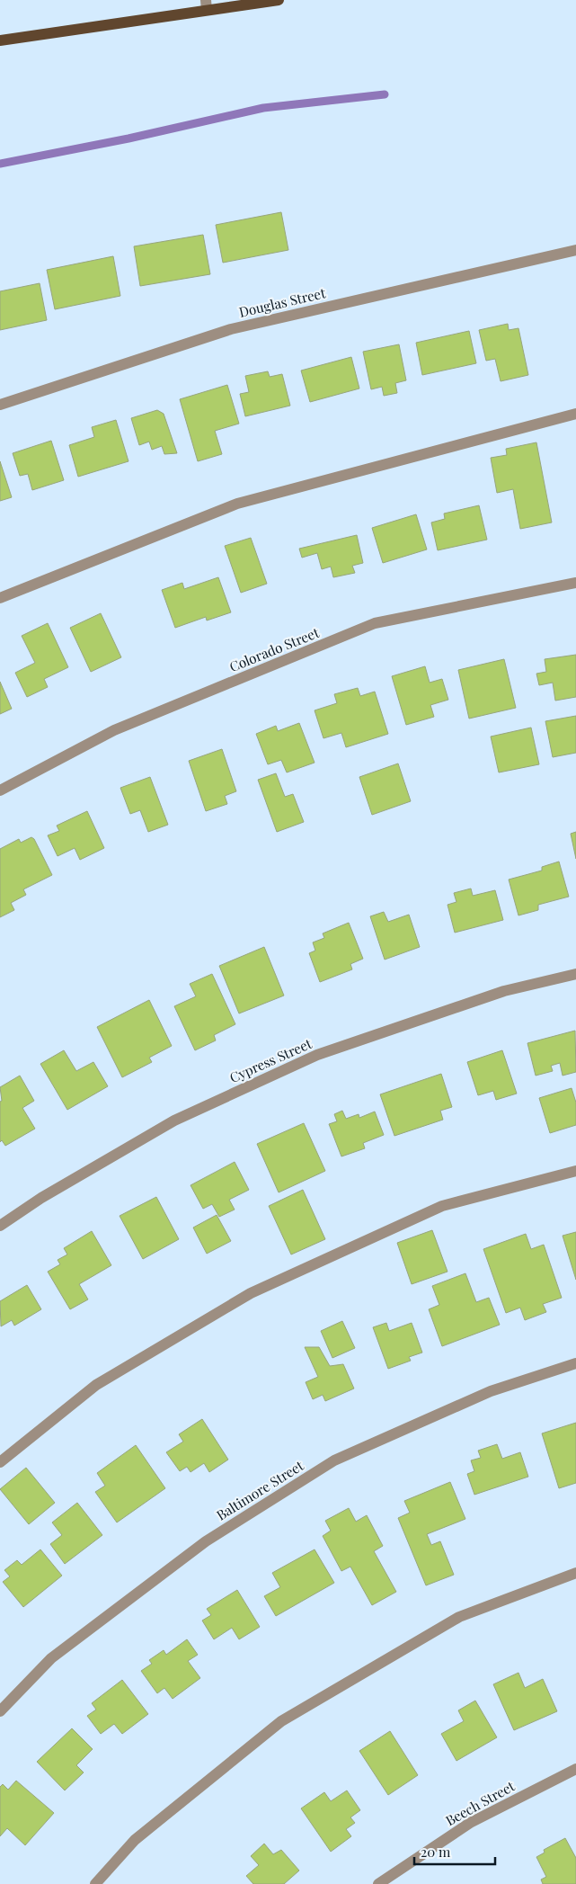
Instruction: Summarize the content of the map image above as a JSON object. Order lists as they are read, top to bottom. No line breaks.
{"streets":{"street":["Douglas Street","Colorado Street","Cypress Street","Baltimore Street","Beech Street"]},"scale_bar":"20 m"}
